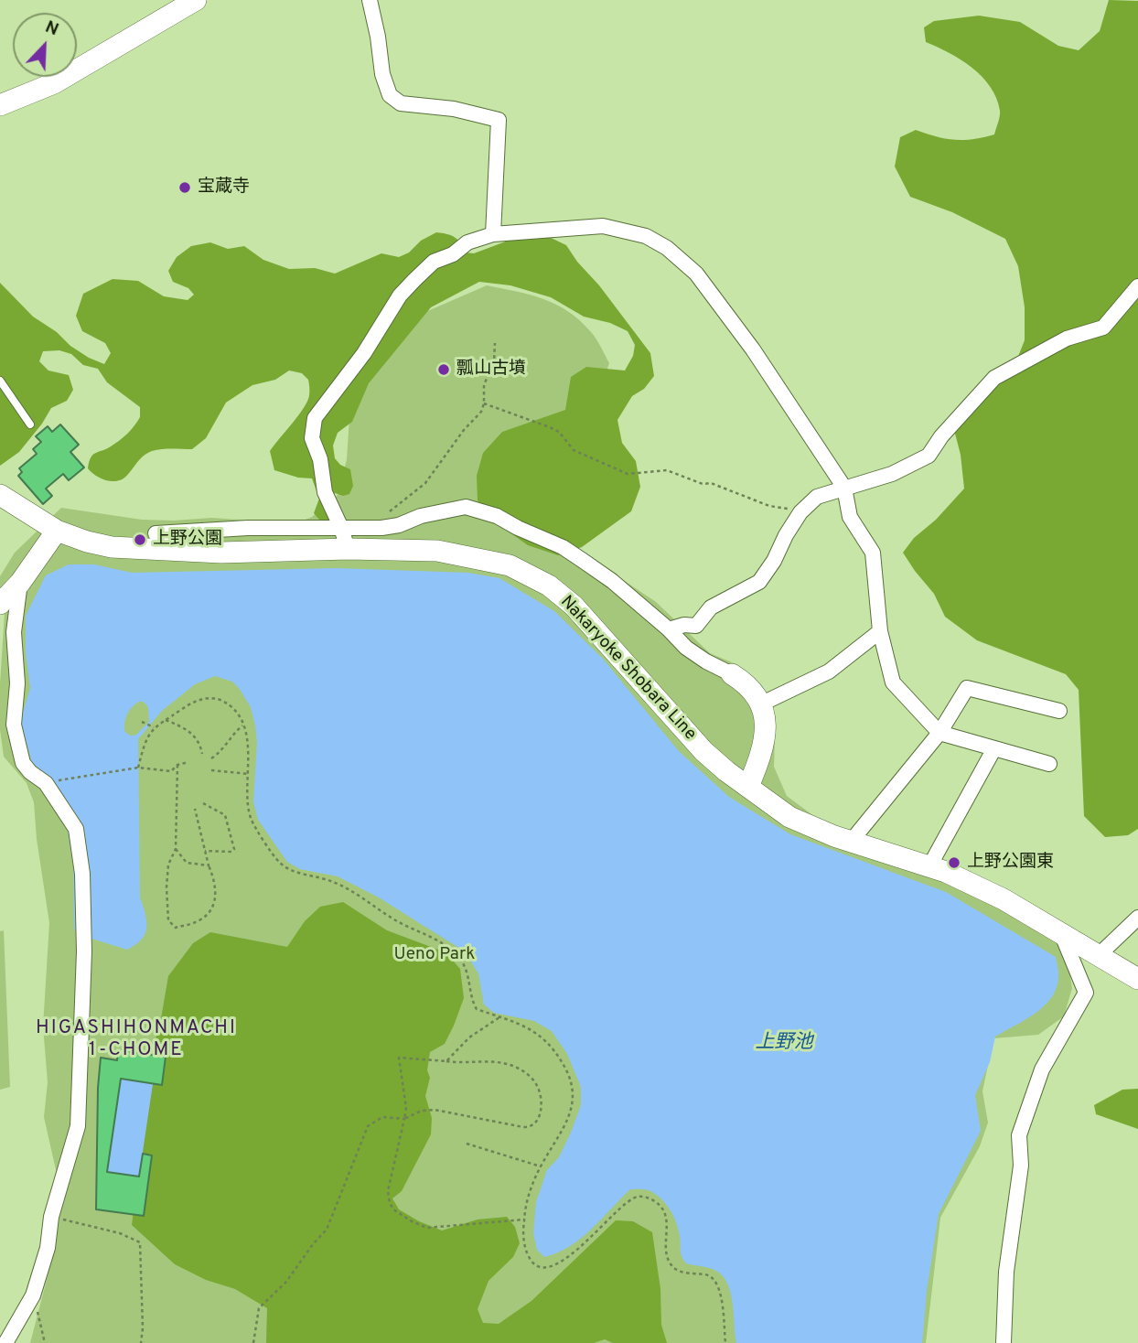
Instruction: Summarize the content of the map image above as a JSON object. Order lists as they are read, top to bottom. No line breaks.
{"streets":{"main road":["Nakaryoke Shobara Line"]},"districts":["HIGASHIHONMACHI 1-CHOME"],"water":["上野池"],"parks":["Ueno Park"],"places":["宝蔵寺","瓢山古墳","上野公園","上野公園東"],"north":"top right"}
